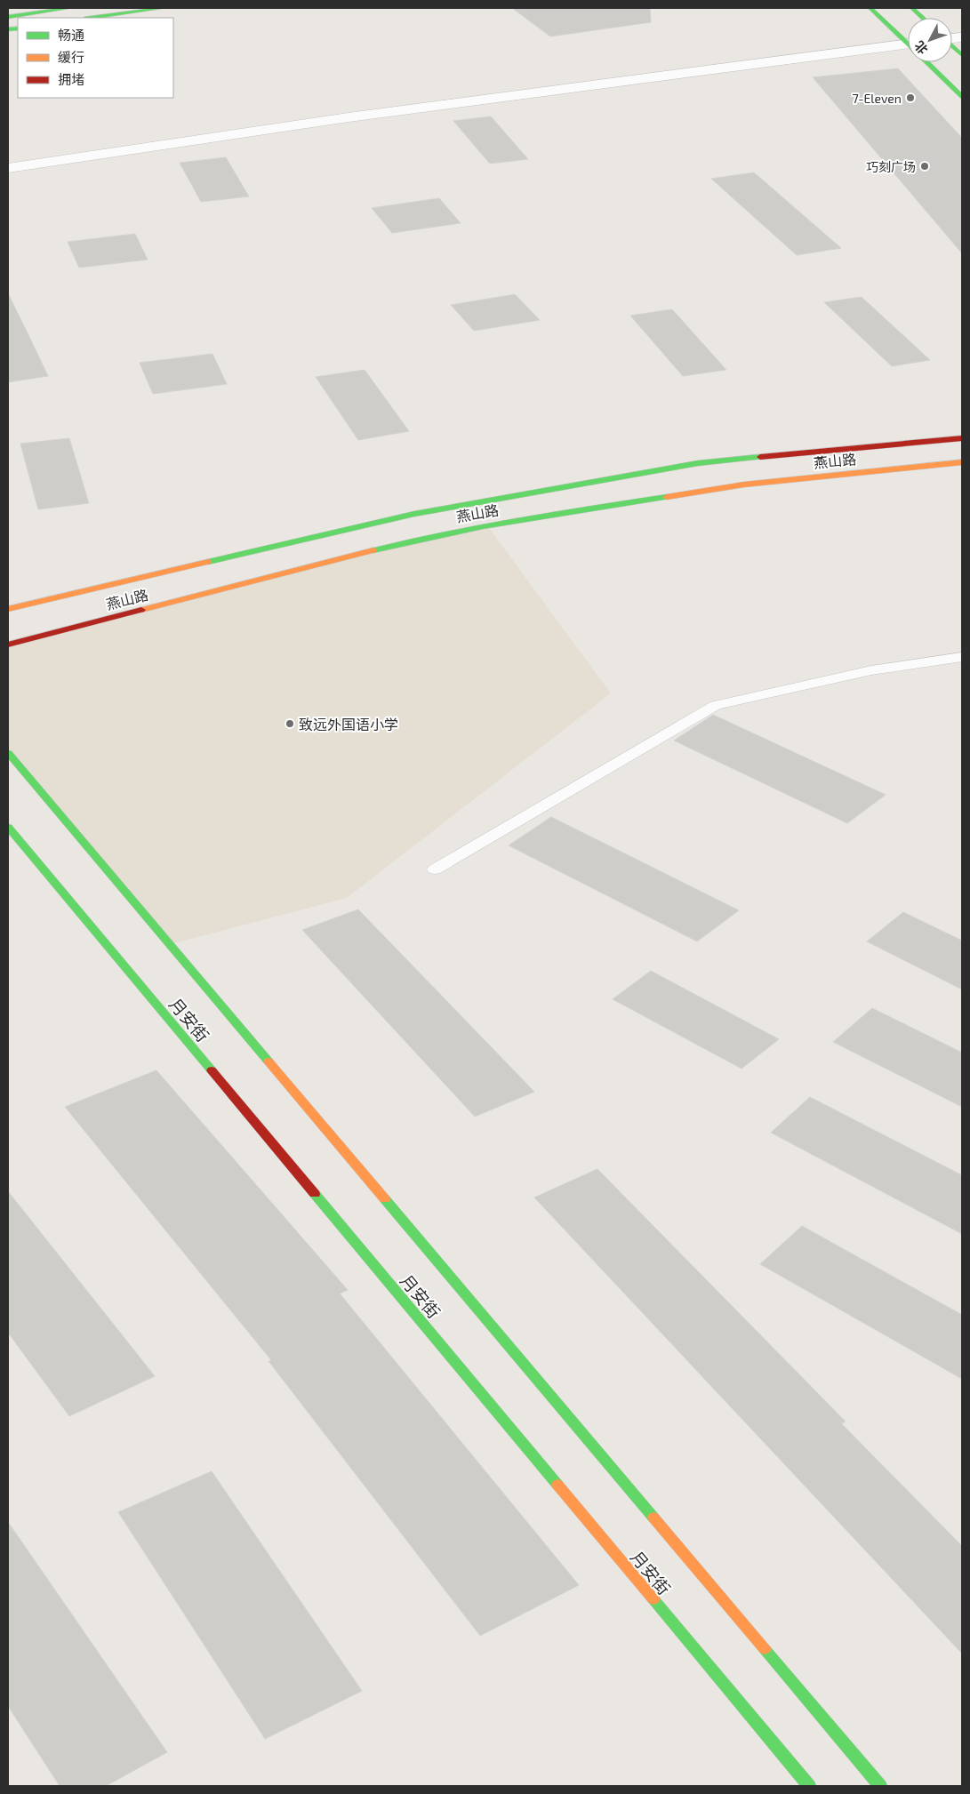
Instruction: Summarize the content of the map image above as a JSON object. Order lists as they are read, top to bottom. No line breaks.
{"streets":{"street":["燕山路","月安街"]},"places":["7-Eleven","巧刻广场","致远外国语小学"],"legend":["畅通","缓行","拥堵"],"north":"bottom left"}
